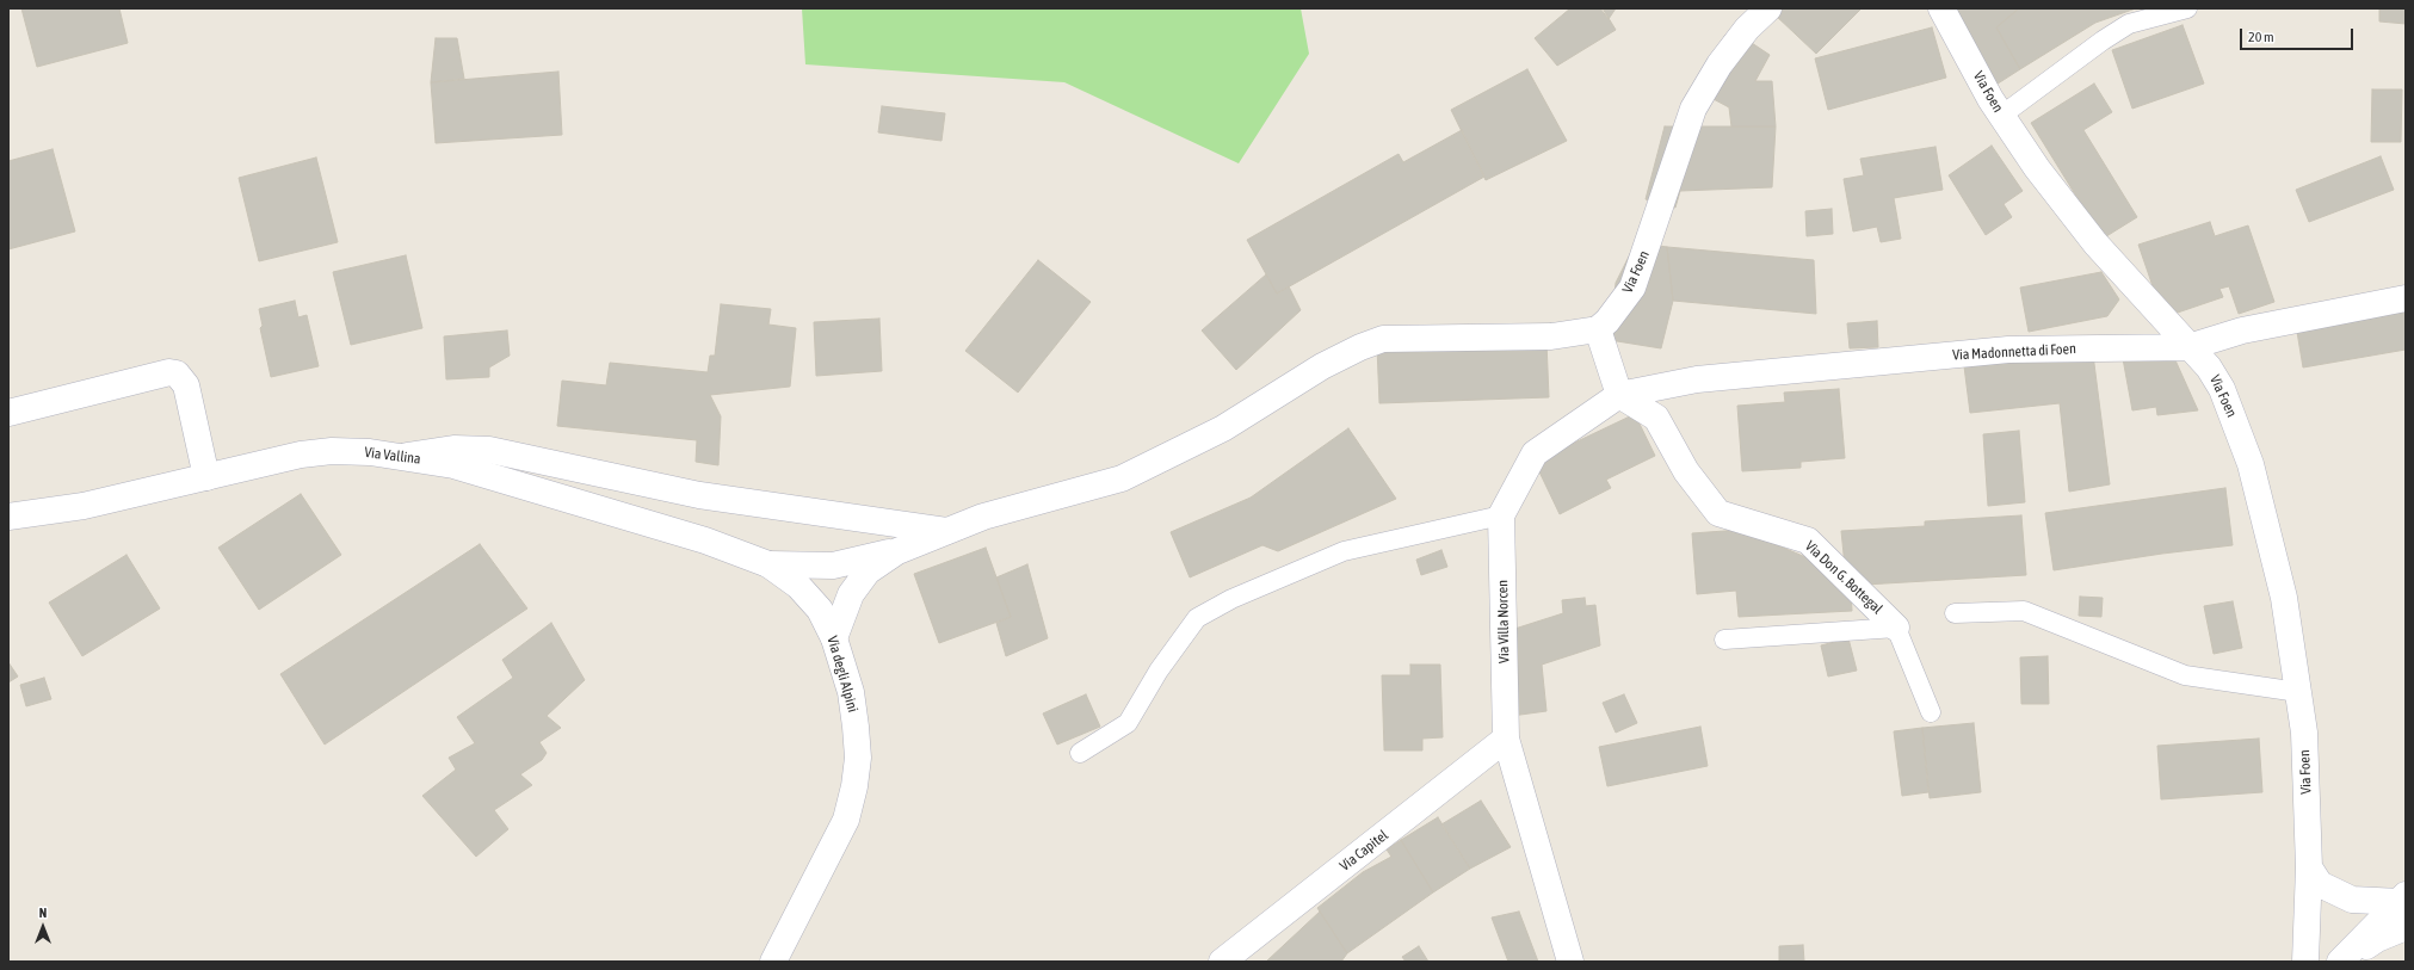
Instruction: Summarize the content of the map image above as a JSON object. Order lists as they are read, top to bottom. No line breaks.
{"streets":{"street":["Via Foen","Via Madonnetta di Foen","Via Vallina","Via Don G. Bottegal","Via Villa Norcen","Via degli Alpini","Via Capitel"]},"crossings":[["Via Foen","Via Madonnetta di Foen"],["Via Madonnetta di Foen","Via Don G. Bottegal"],["Via Madonnetta di Foen","Via Villa Norcen"],["Via Vallina","Via degli Alpini"],["Via Don G. Bottegal","Via Villa Norcen"],["Via Villa Norcen","Via Capitel"]],"scale_bar":"20 m","north":"top"}
